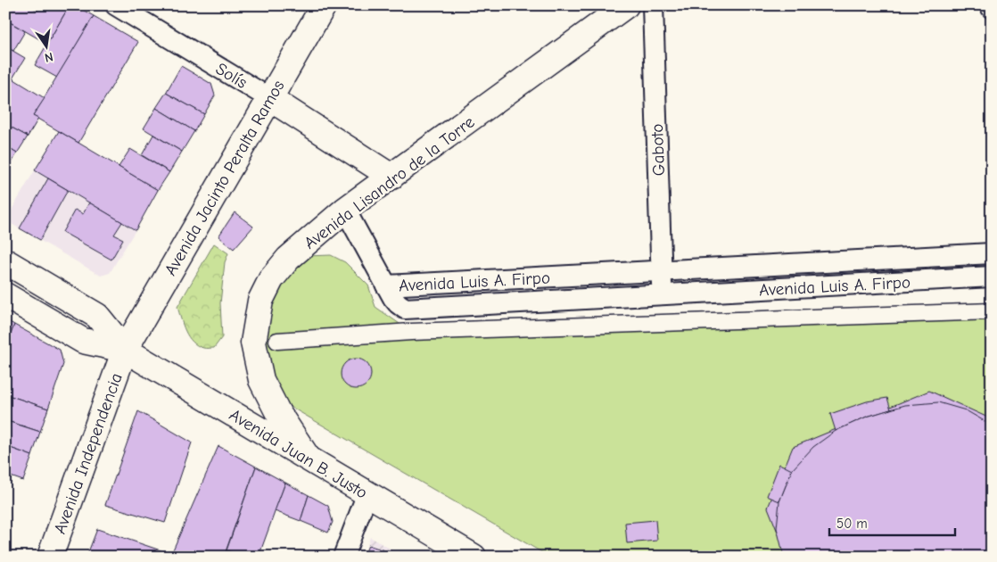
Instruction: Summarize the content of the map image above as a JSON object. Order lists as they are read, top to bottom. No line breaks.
{"streets":{"main road":["Solís","Avenida Jacinto Peralta Ramos","Avenida Lisandro de la Torre","Avenida Independencia","Avenida Juan B. Justo"],"street":["Gaboto","Avenida Luis A. Firpo"]},"crossings":[["Solís","Avenida Jacinto Peralta Ramos"],["Solís","Avenida Lisandro de la Torre"],["Gaboto","Avenida Luis A. Firpo"],["Avenida Jacinto Peralta Ramos","Avenida Independencia"],["Avenida Jacinto Peralta Ramos","Avenida Juan B. Justo"],["Avenida Lisandro de la Torre","Avenida Juan B. Justo"],["Avenida Independencia","Avenida Juan B. Justo"]],"scale_bar":"50 m","north":"bottom"}
